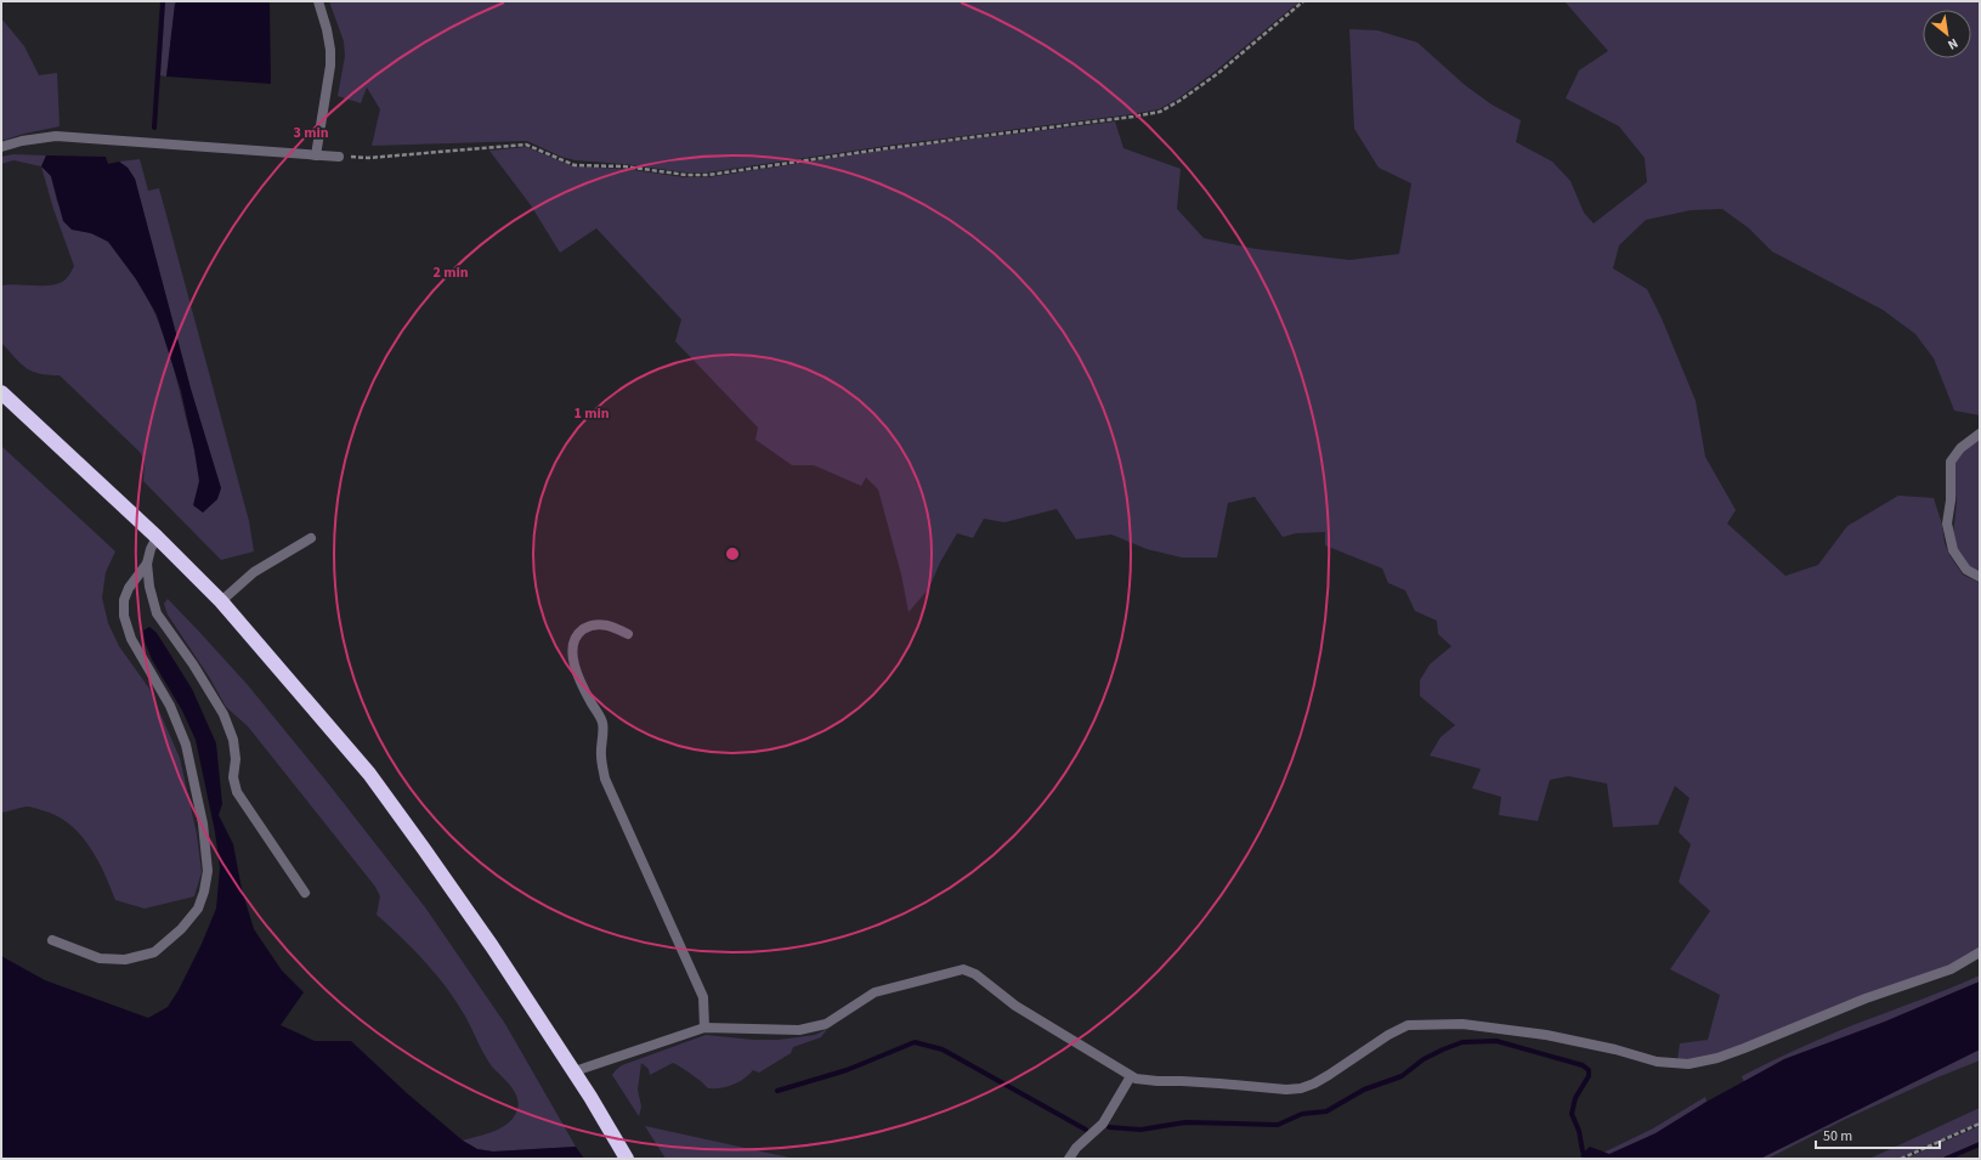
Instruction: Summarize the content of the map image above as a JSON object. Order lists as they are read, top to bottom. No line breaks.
{"scale_bar":"50 m","north":"bottom right","rings":["3 min","2 min","1 min"]}
